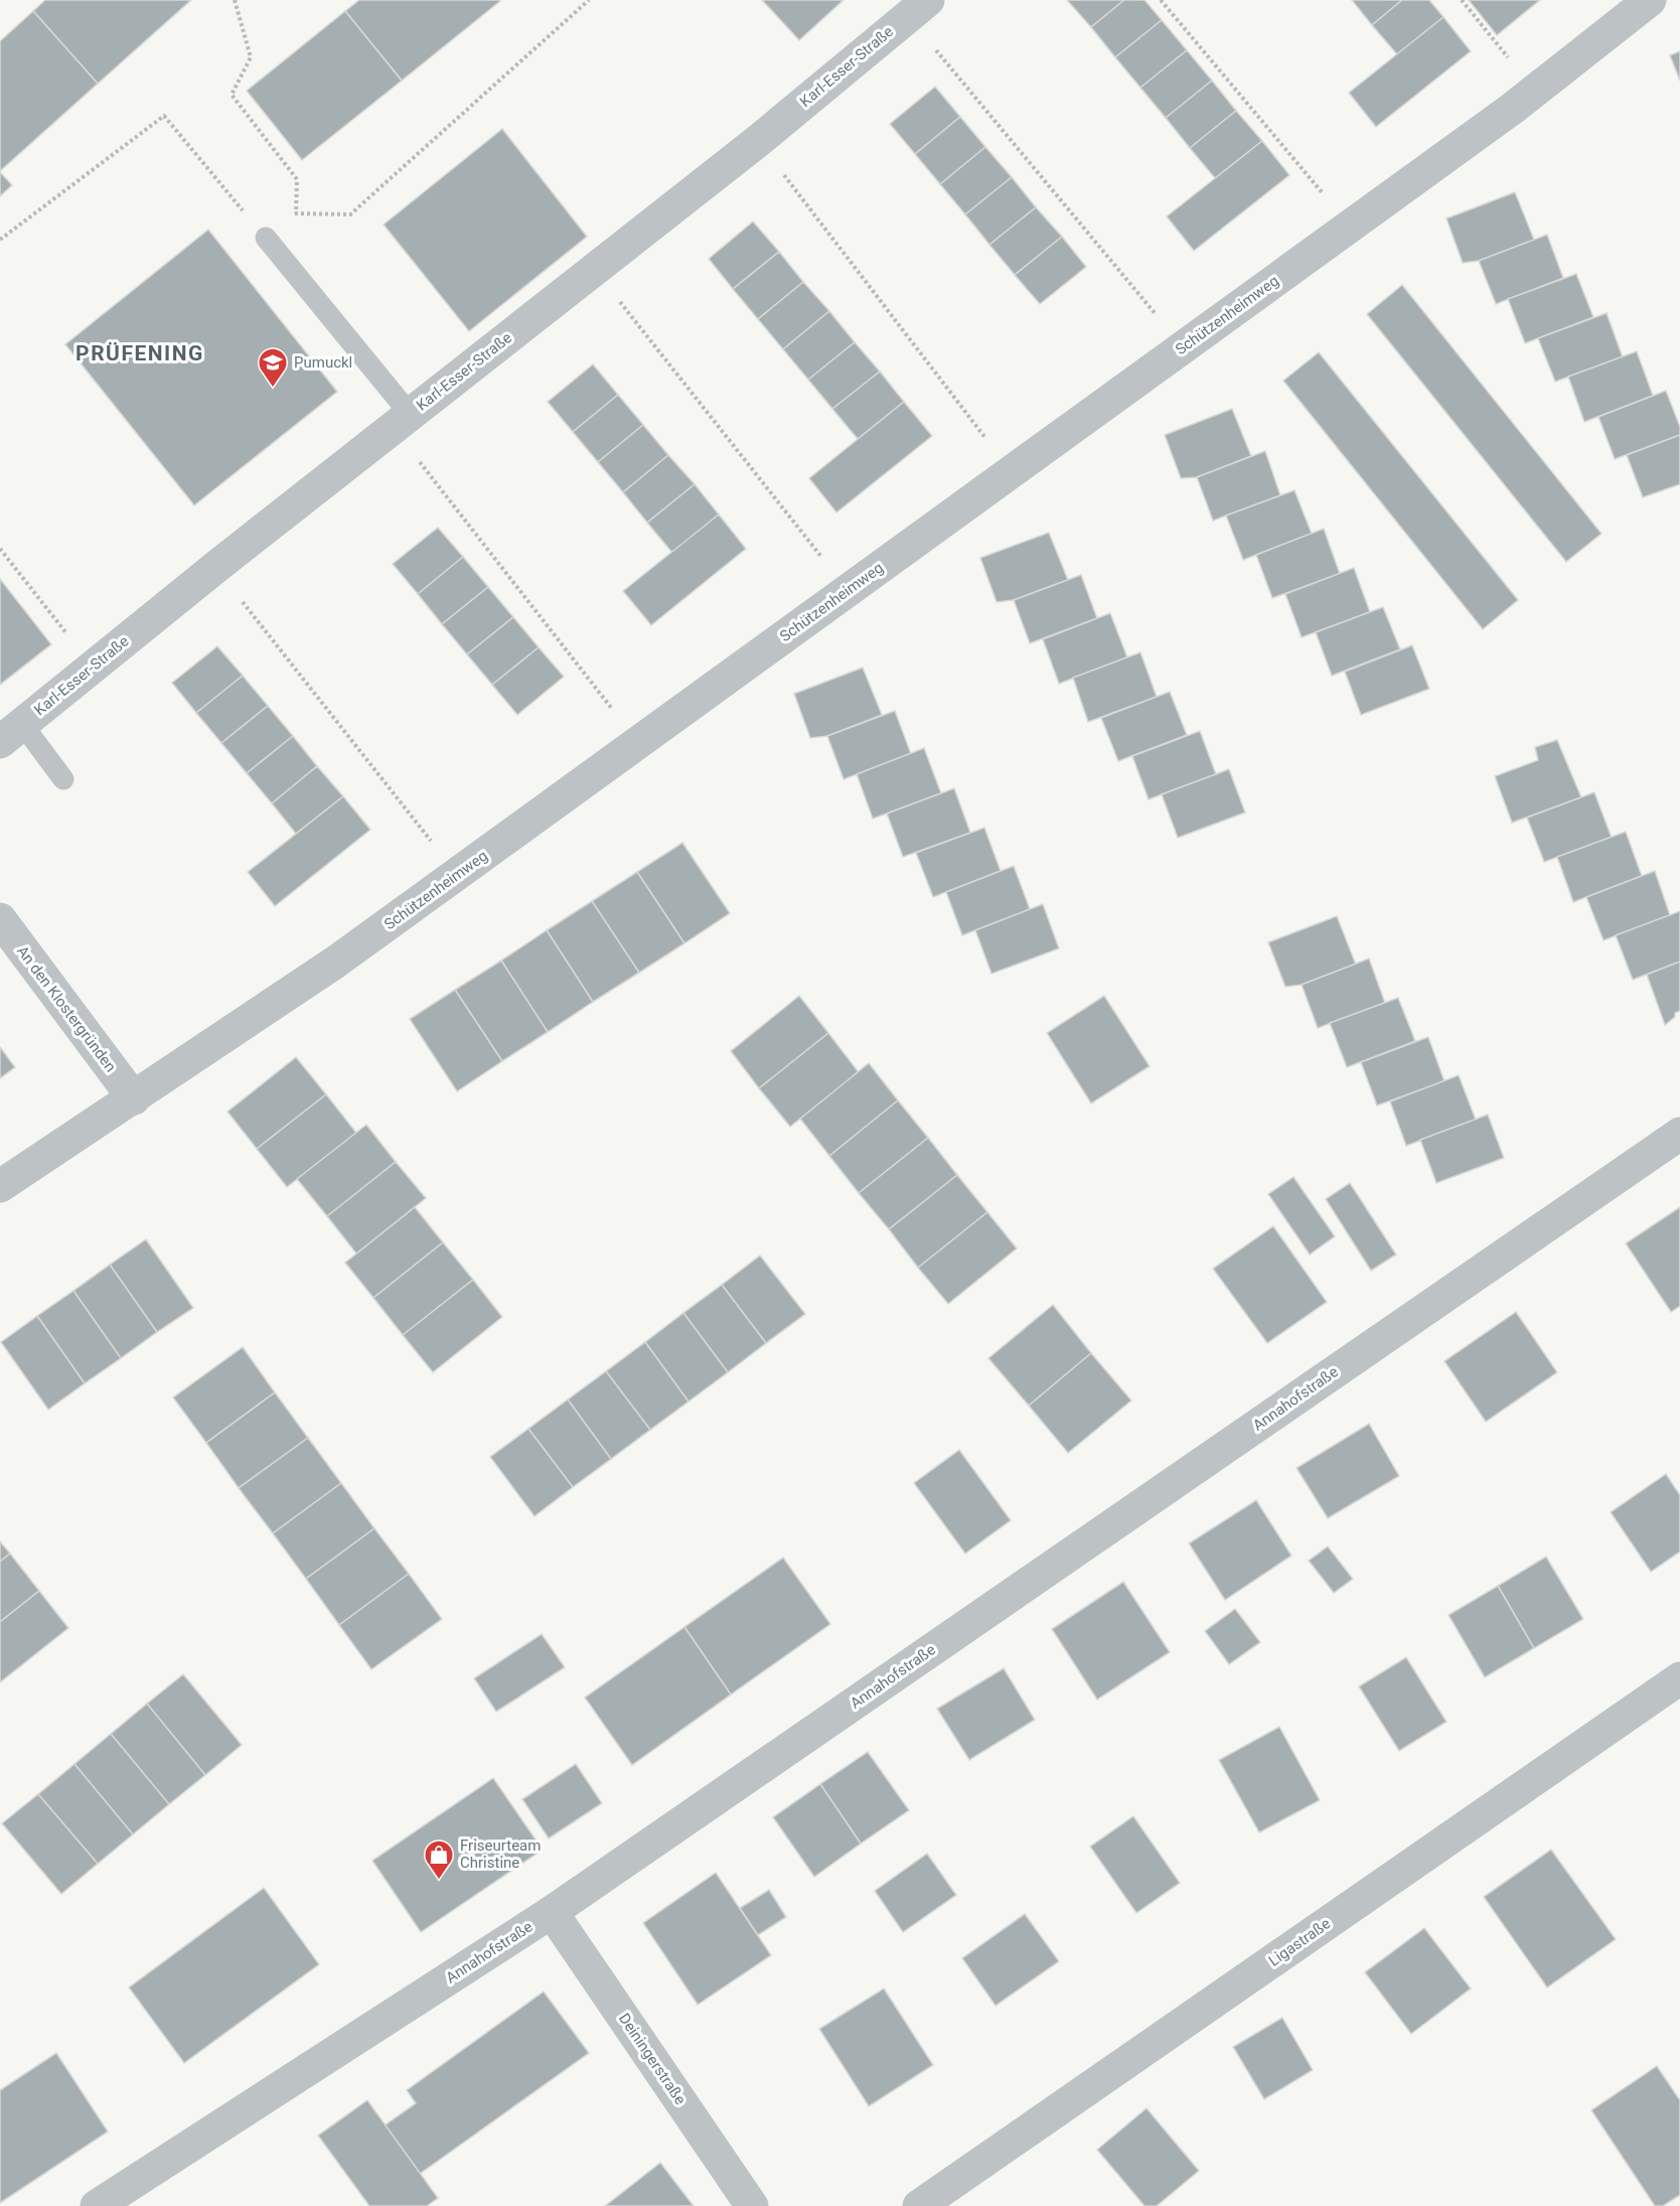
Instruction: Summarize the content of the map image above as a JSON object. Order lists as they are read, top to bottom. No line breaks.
{"streets":{"street":["Karl-Esser-Straße","Schützenheimweg","An den Klostergründen","Annahofstraße","Ligastraße","Deiningerstraße"]},"crossings":[["Schützenheimweg","An den Klostergründen"],["Annahofstraße","Deiningerstraße"]],"districts":["PRÜFENING"],"places":{"school or university":["Pumuckl"],"shop":["Friseurteam Christine"]}}
